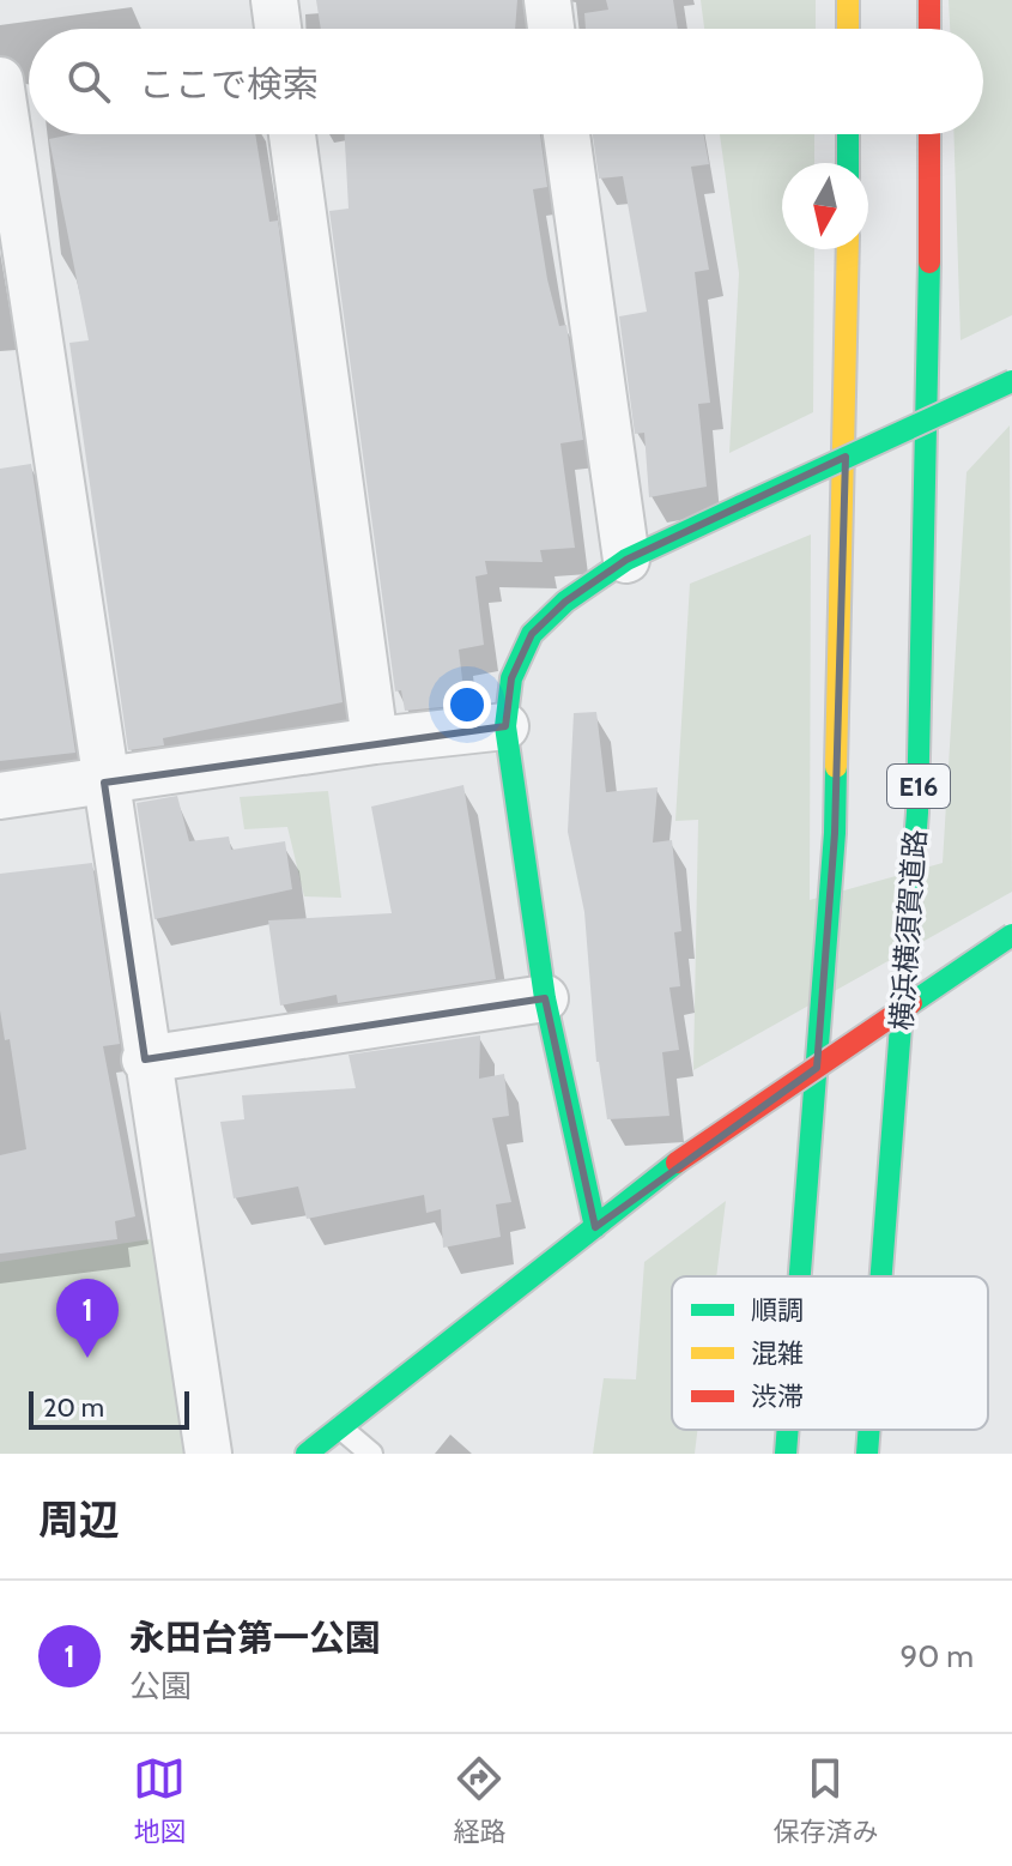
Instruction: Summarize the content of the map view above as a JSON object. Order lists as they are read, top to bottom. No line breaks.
{"streets":{"main road":["E16","横浜横須賀道路"]},"legend":["順調","混雑","渋滞"],"scale_bar":"20 m","north":"bottom","page":{"search":"ここで検索","pins":"1","scale":"20 m","heading":"周辺","list":[{"mark":"1","name":"永田台第一公園","note":"公園","value":"90 m"}],"nav":["地図","経路","保存済み"]}}
